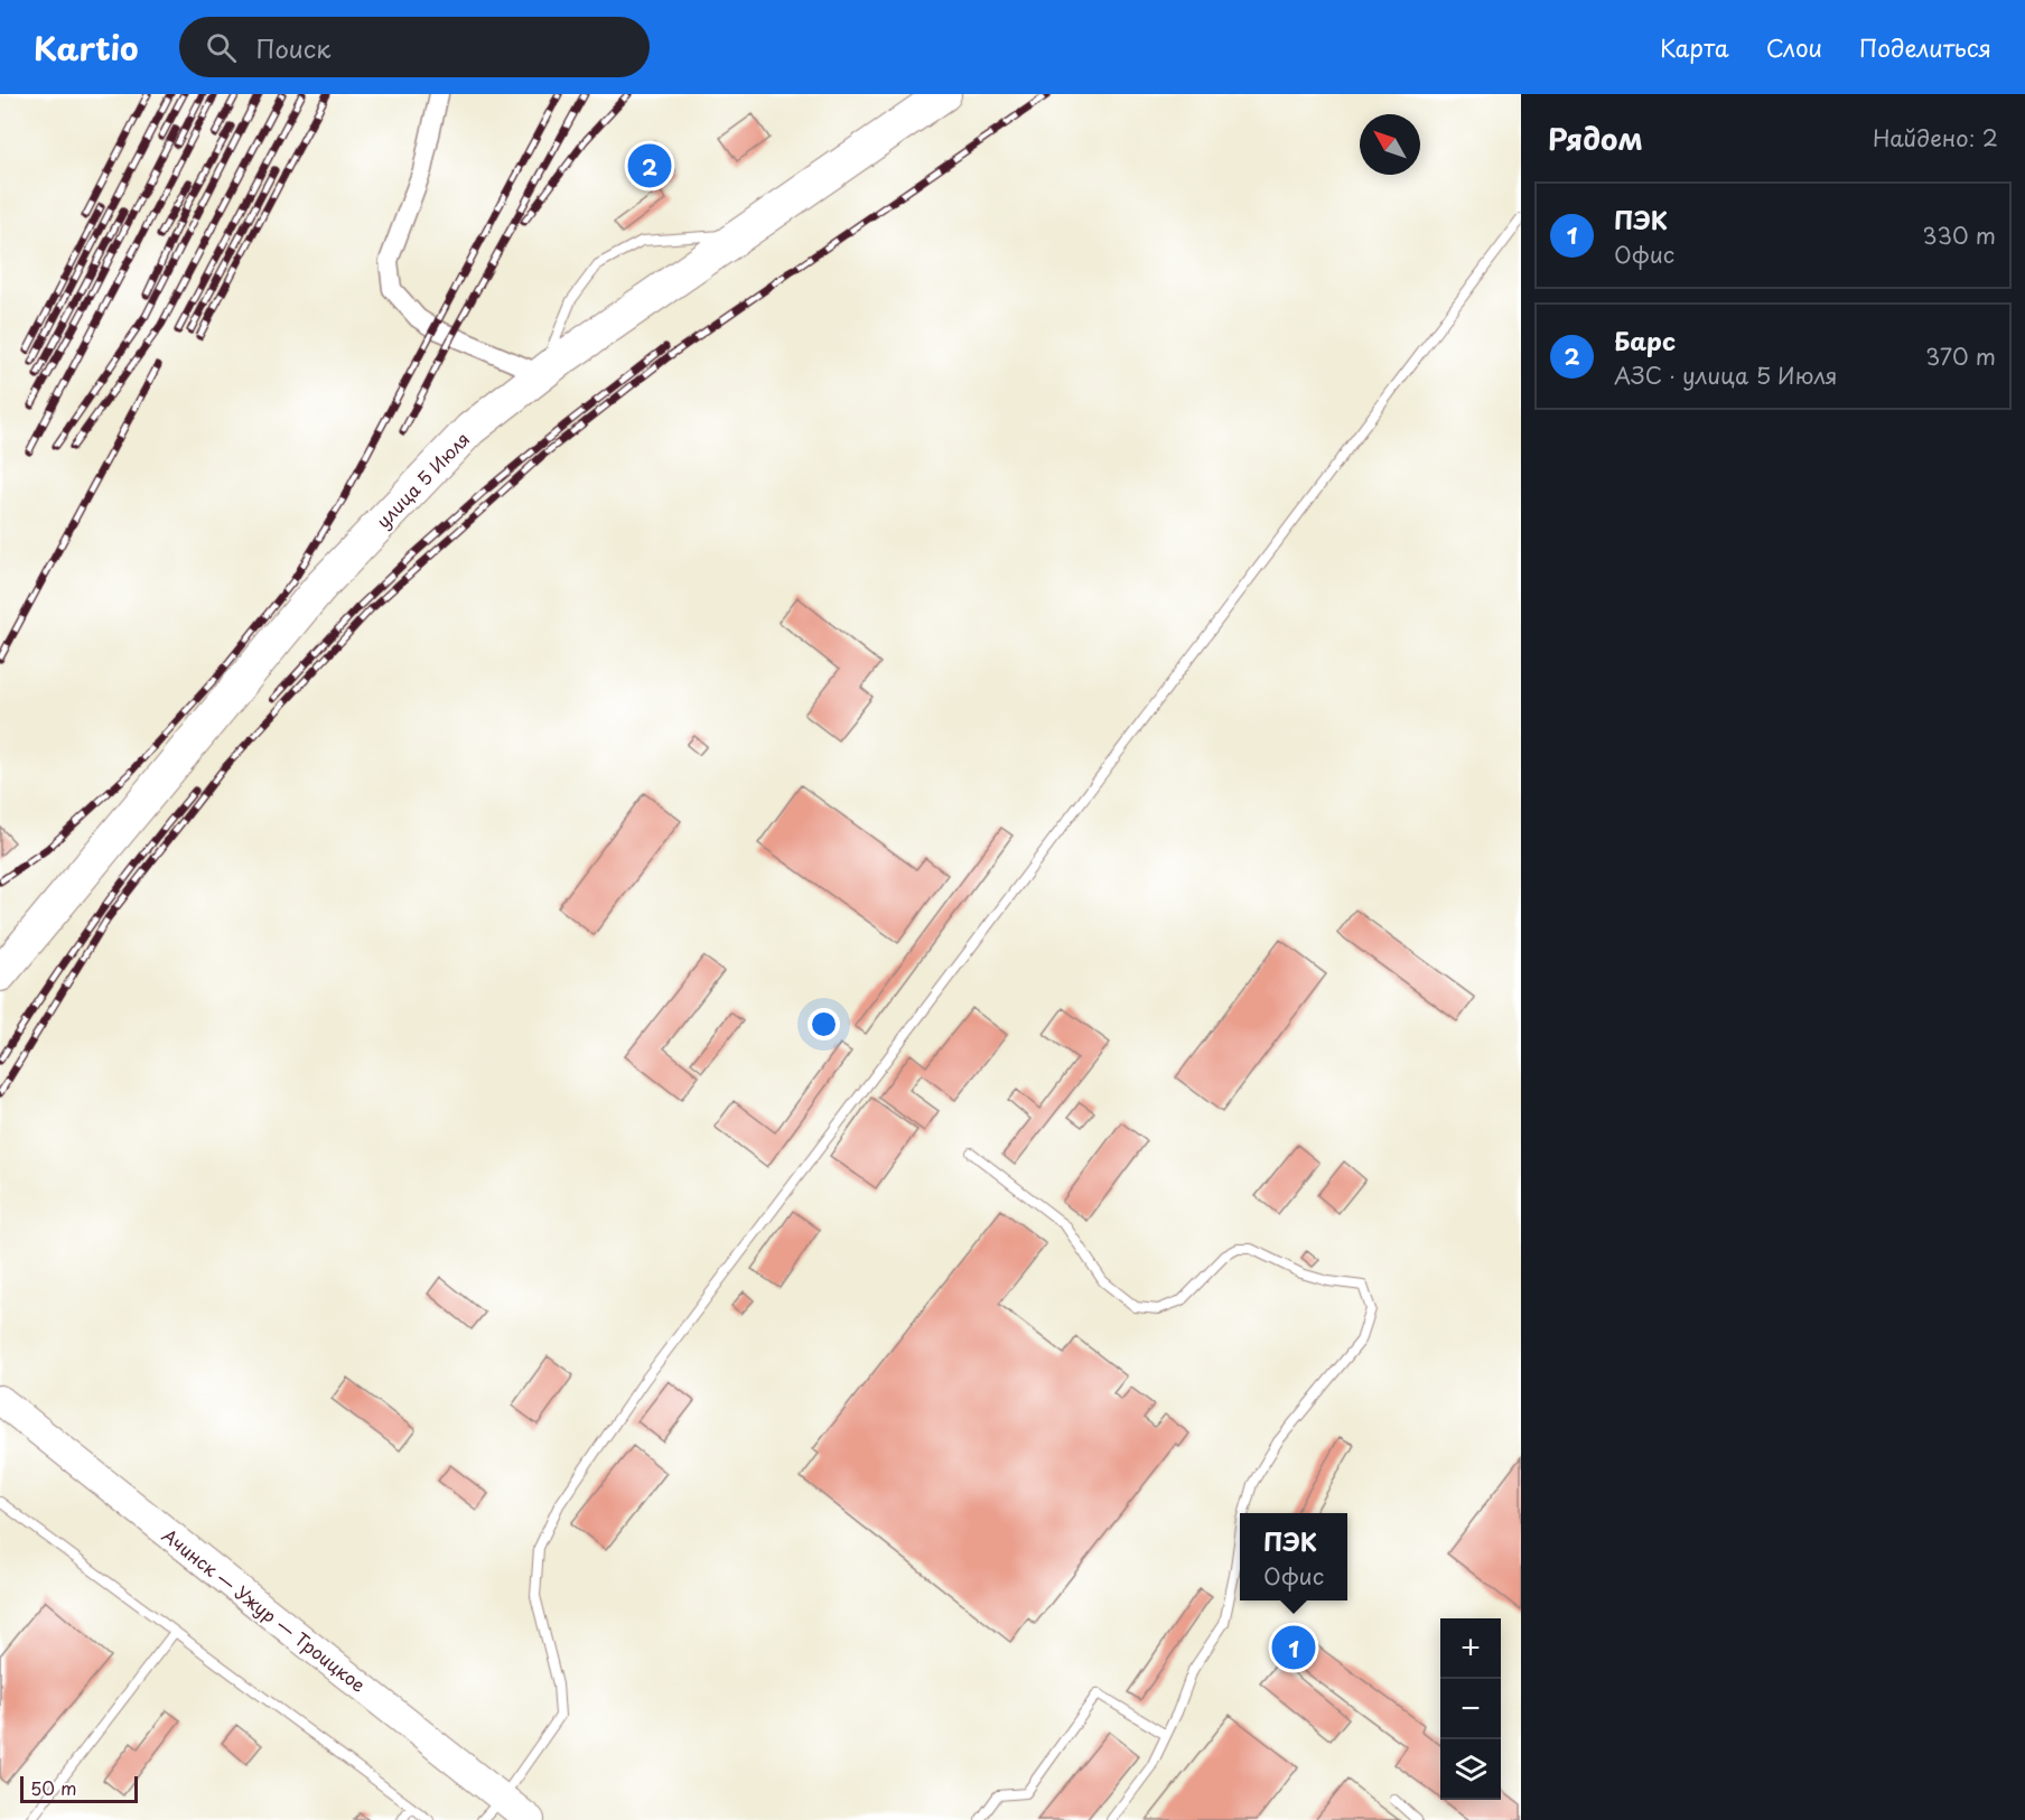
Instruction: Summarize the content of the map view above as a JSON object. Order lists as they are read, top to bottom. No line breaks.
{"streets":{"highway":["улица 5 Июля"],"main road":["Ачинск — Ужур — Троицкое"]},"scale_bar":"50 m","north":"top left","page":{"header":"Kartio","search":"Поиск","nav":["Карта","Слои","Поделиться"],"heading":["Рядом","Найдено: 2"],"pins":["2","1"],"list":[{"mark":"1","name":"ПЭК","note":"Офис","value":"330 m"},{"mark":"2","name":"Барс","note":"АЗС · улица 5 Июля","value":"370 m"}],"popup":["ПЭК","Офис"],"map_buttons":["+","−"],"scale":"50 m"}}
